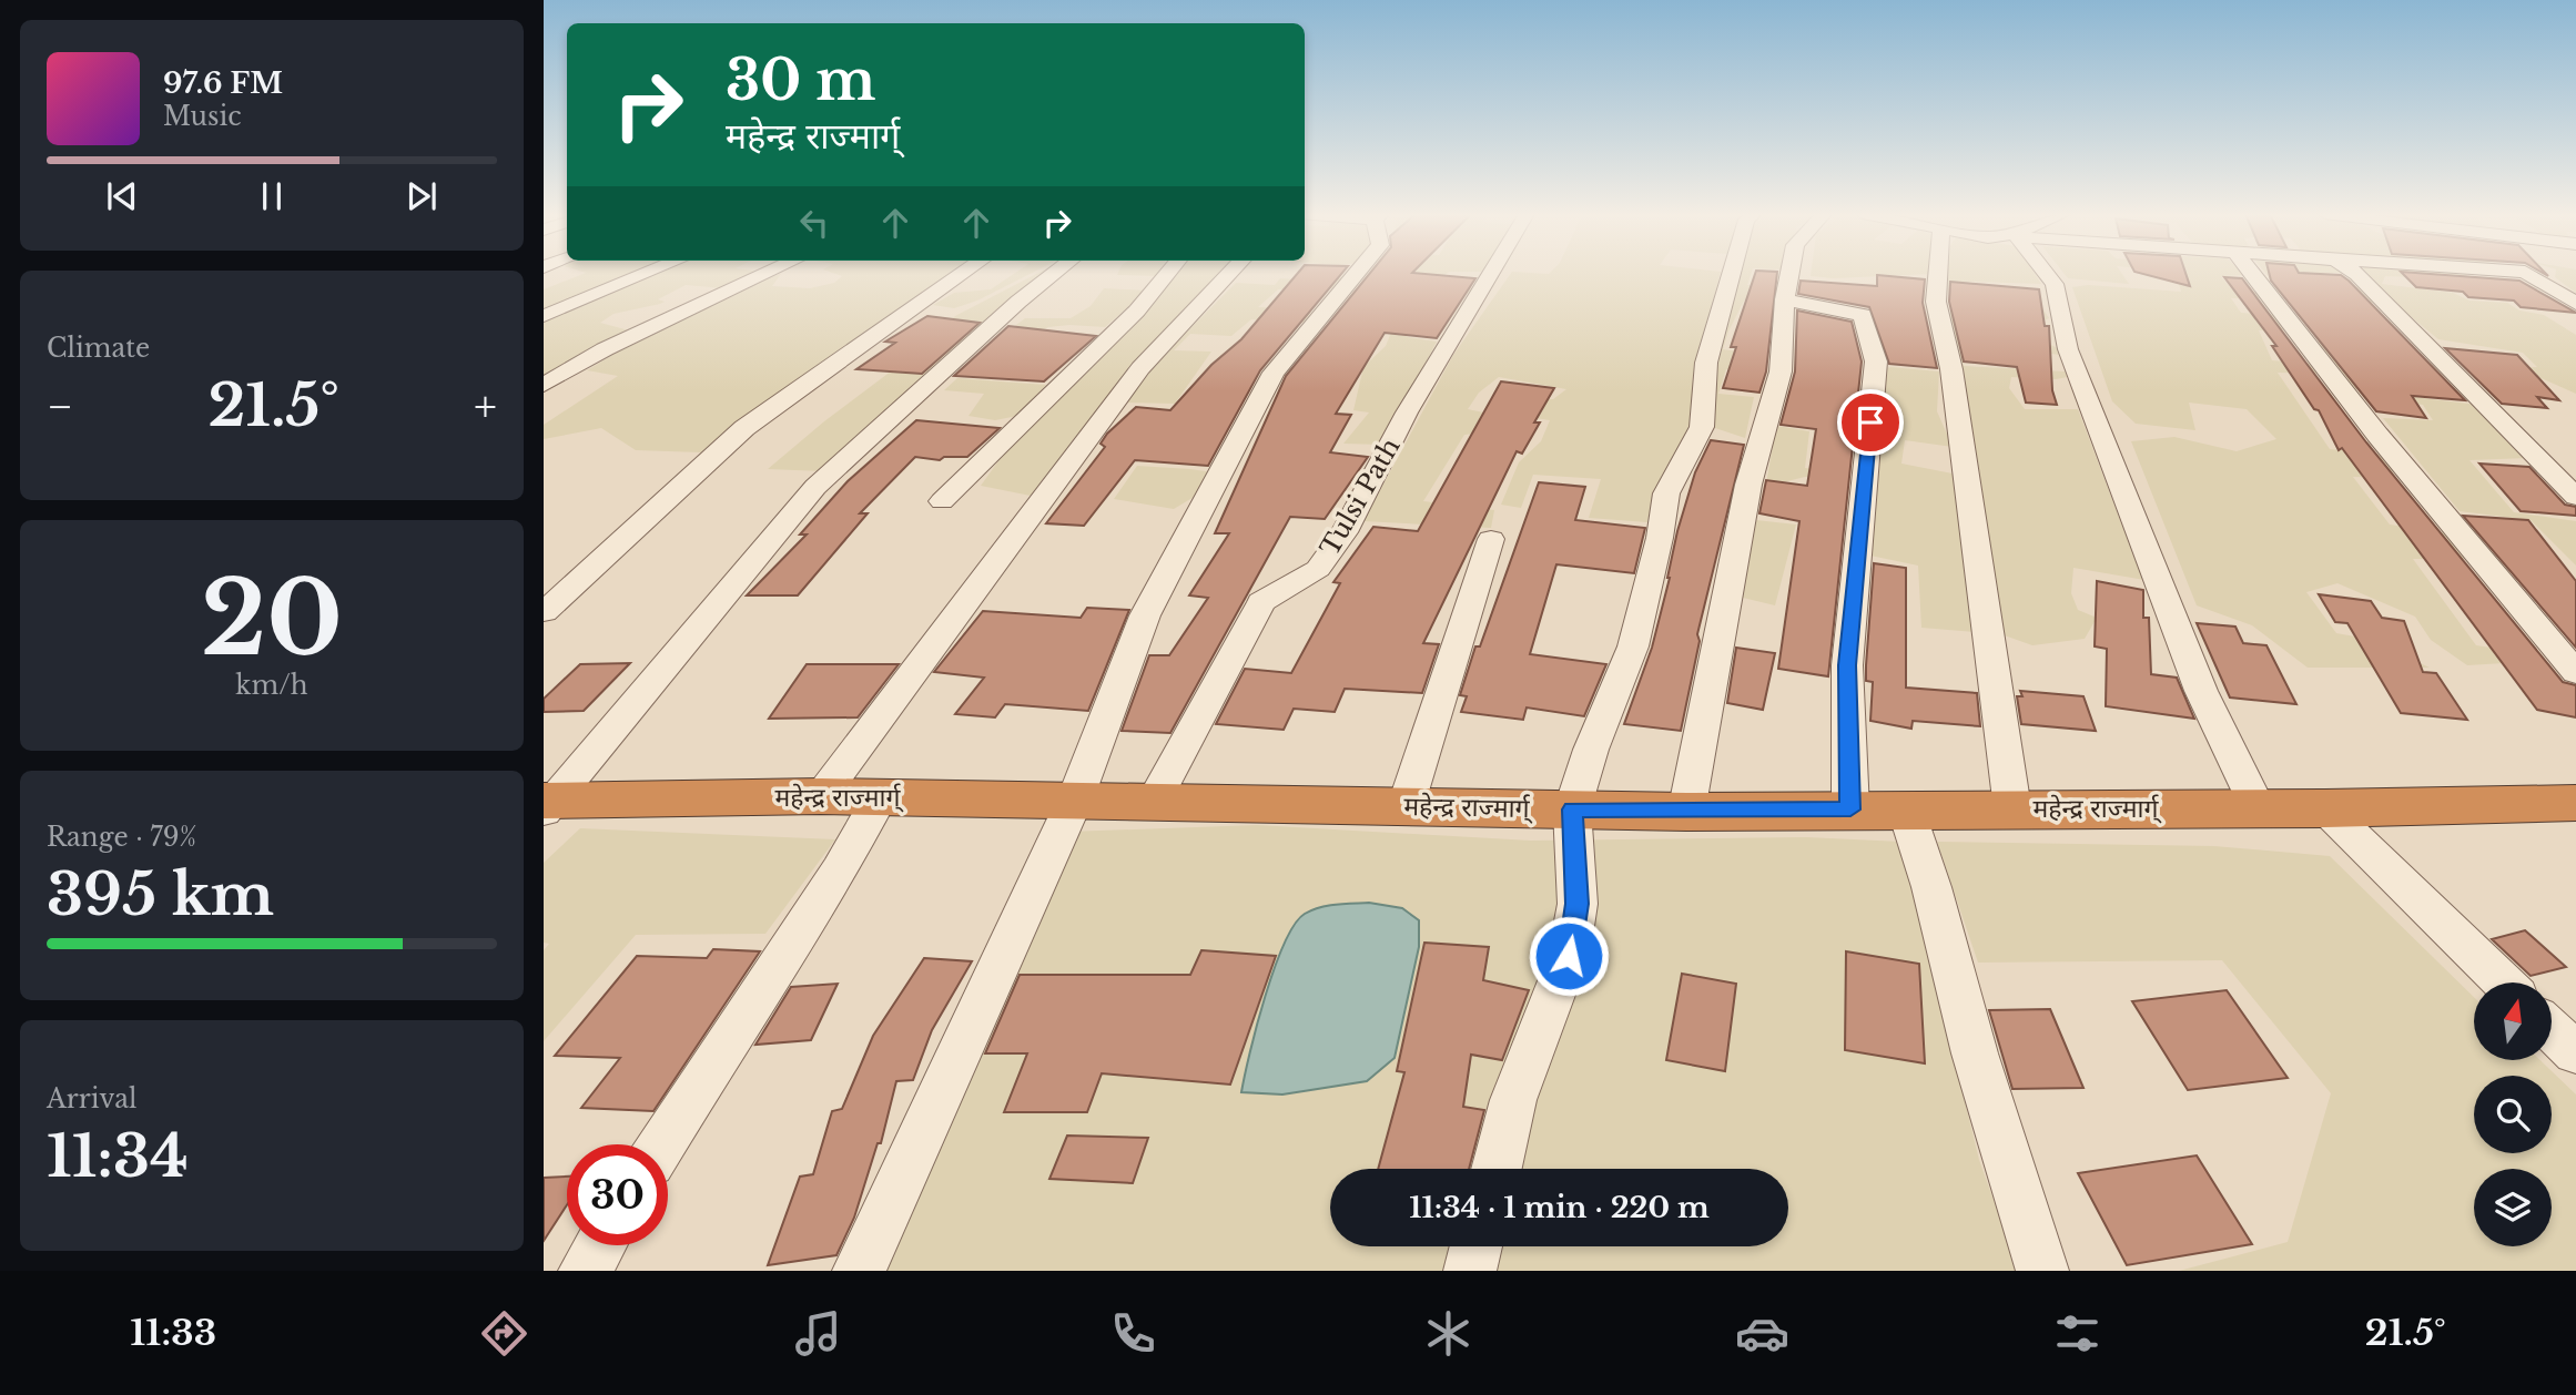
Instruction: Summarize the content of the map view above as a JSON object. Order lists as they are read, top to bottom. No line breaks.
{"streets":{"highway":["महेन्द्र राज्मार्ग्"],"street":["Tulsi Path"]},"crossings":[["Tulsi Path","महेन्द्र राज्मार्ग्"]],"north":"top","page":{"turn":["30 m","महेन्द्र राज्मार्ग्"],"song":["97.6 FM","Music"],"tile":["Climate",["20","km/h"],["Range · 79%","395 km"],["Arrival","11:34"]],"heat":["−","21.5°","+"],"limit":"30","trip":"11:34 · 1 min · 220 m","tabs":["11:33","21.5°"]}}
